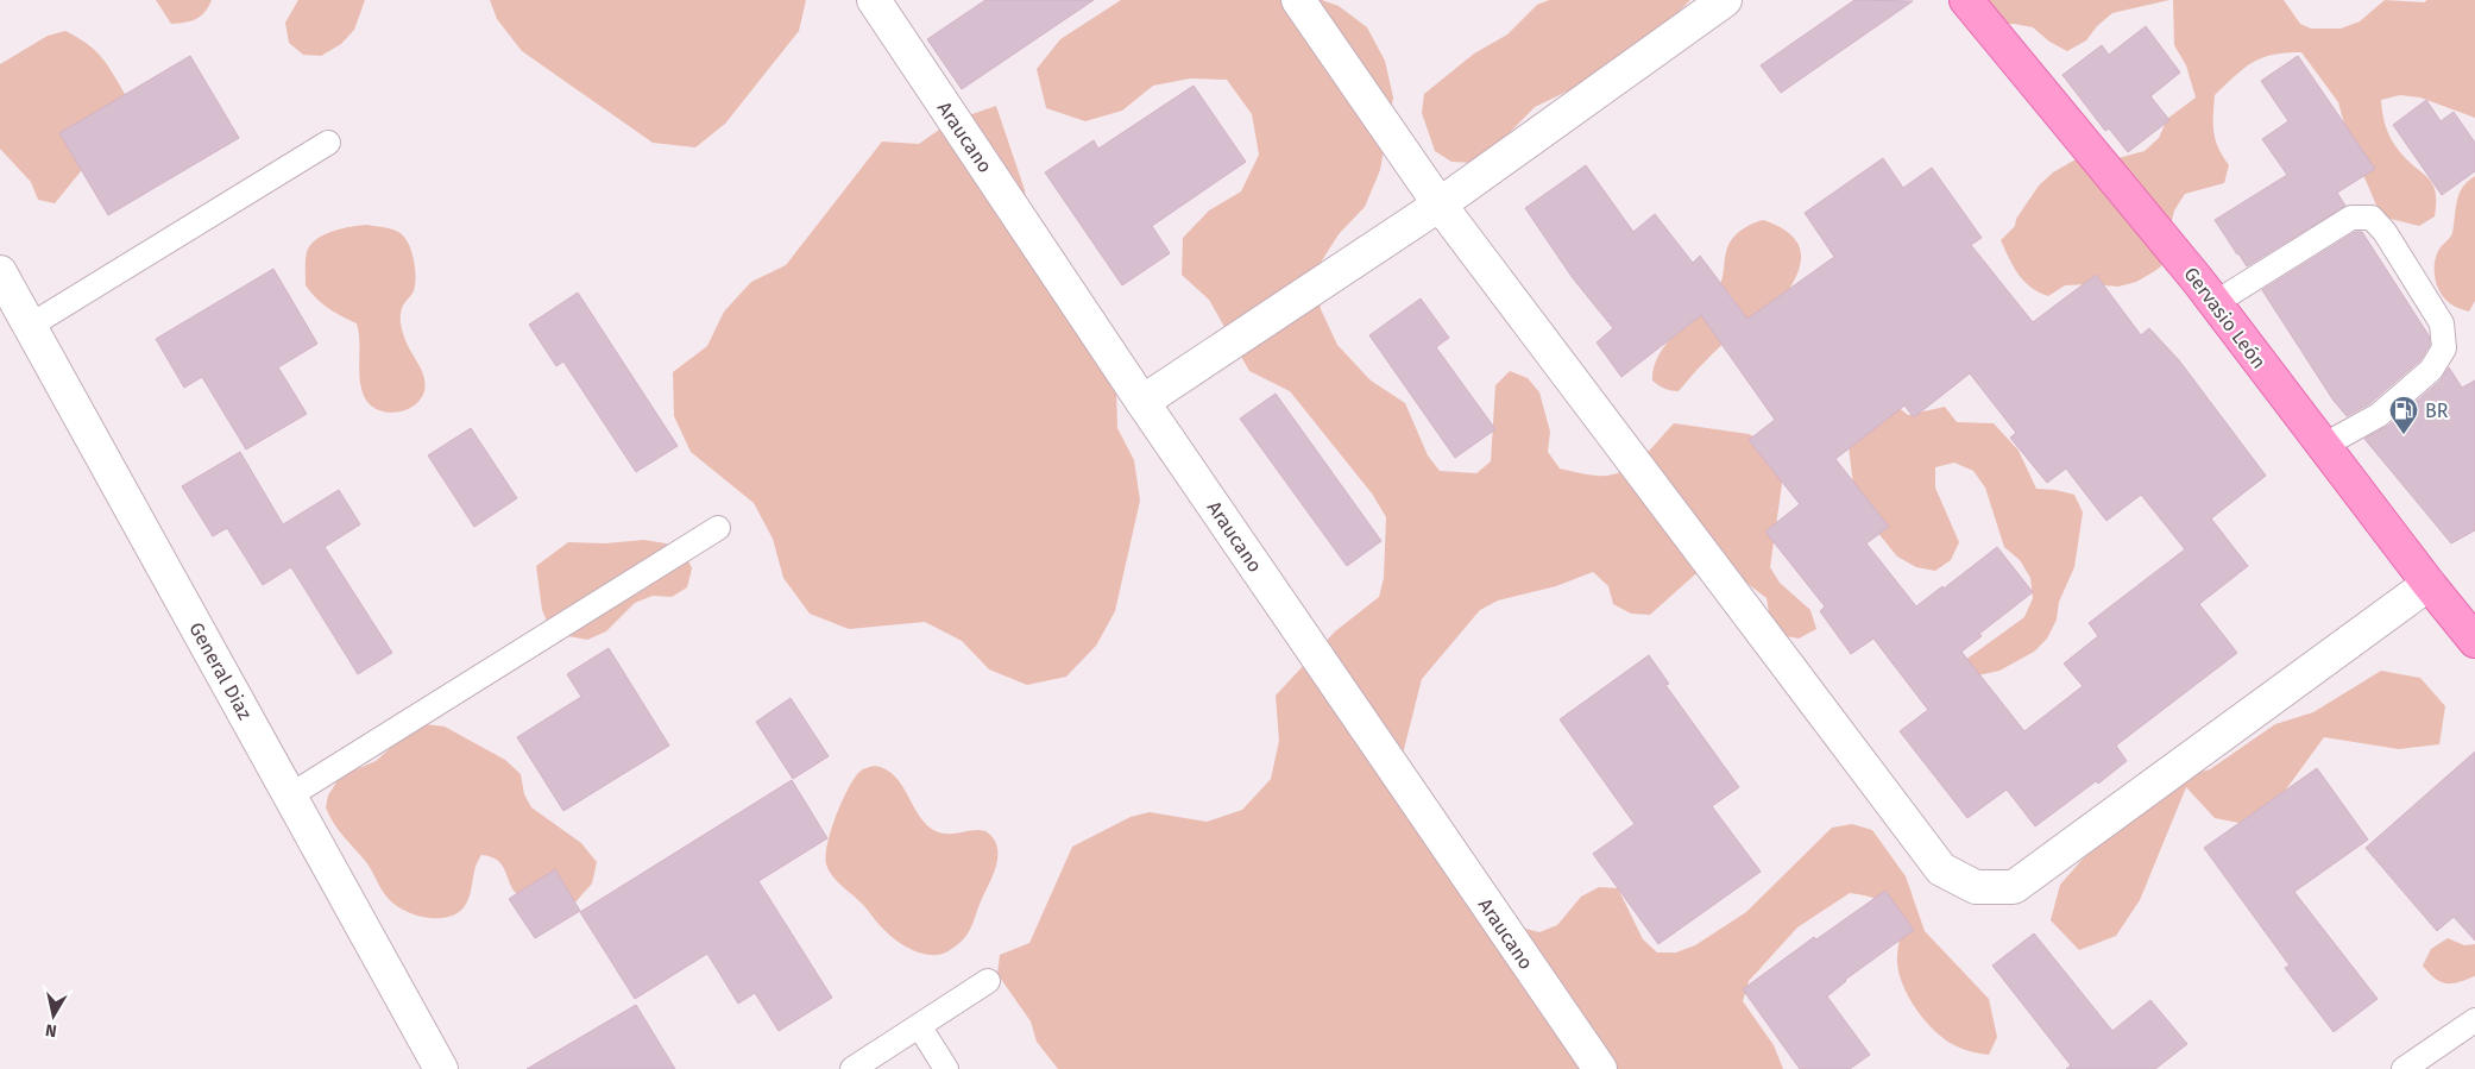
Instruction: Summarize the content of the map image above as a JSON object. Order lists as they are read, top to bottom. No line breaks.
{"streets":{"main road":["Gervasio León"],"street":["Araucano","General Diaz"]},"places":{"fuel station":["BR"]},"north":"bottom"}
